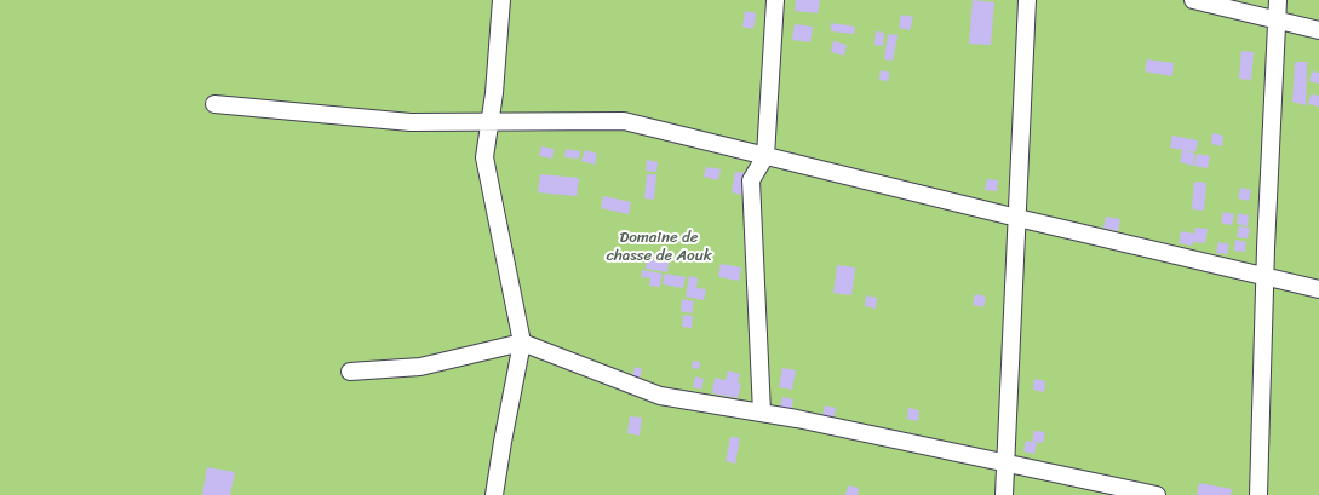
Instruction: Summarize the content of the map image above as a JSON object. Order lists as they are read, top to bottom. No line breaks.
{"parks":["Domaine de chasse de Aouk"]}
